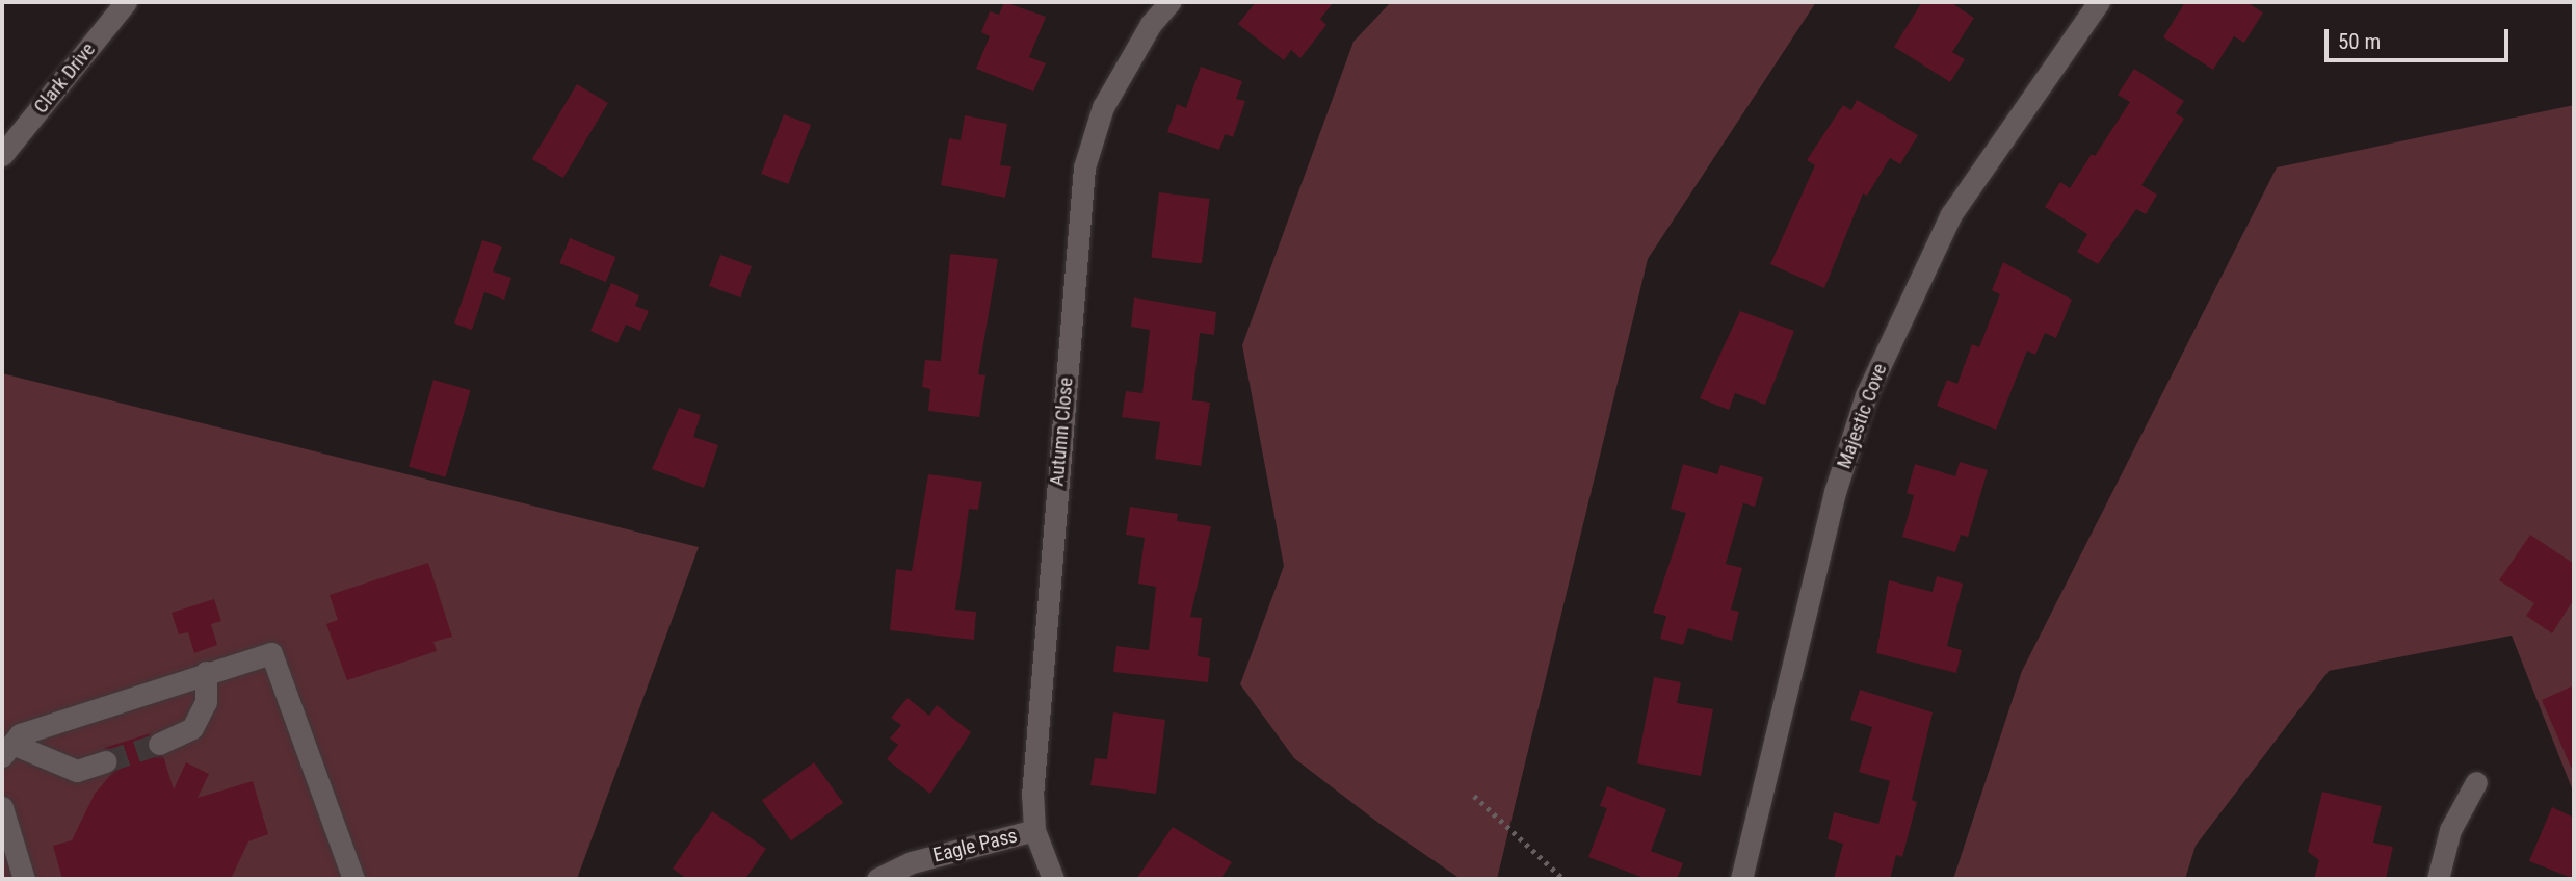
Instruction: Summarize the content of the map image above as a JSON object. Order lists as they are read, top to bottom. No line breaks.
{"streets":{"street":["Clark Drive","Majestic Cove","Autumn Close","Eagle Pass"]},"crossings":[["Autumn Close","Eagle Pass"]],"scale_bar":"50 m"}
